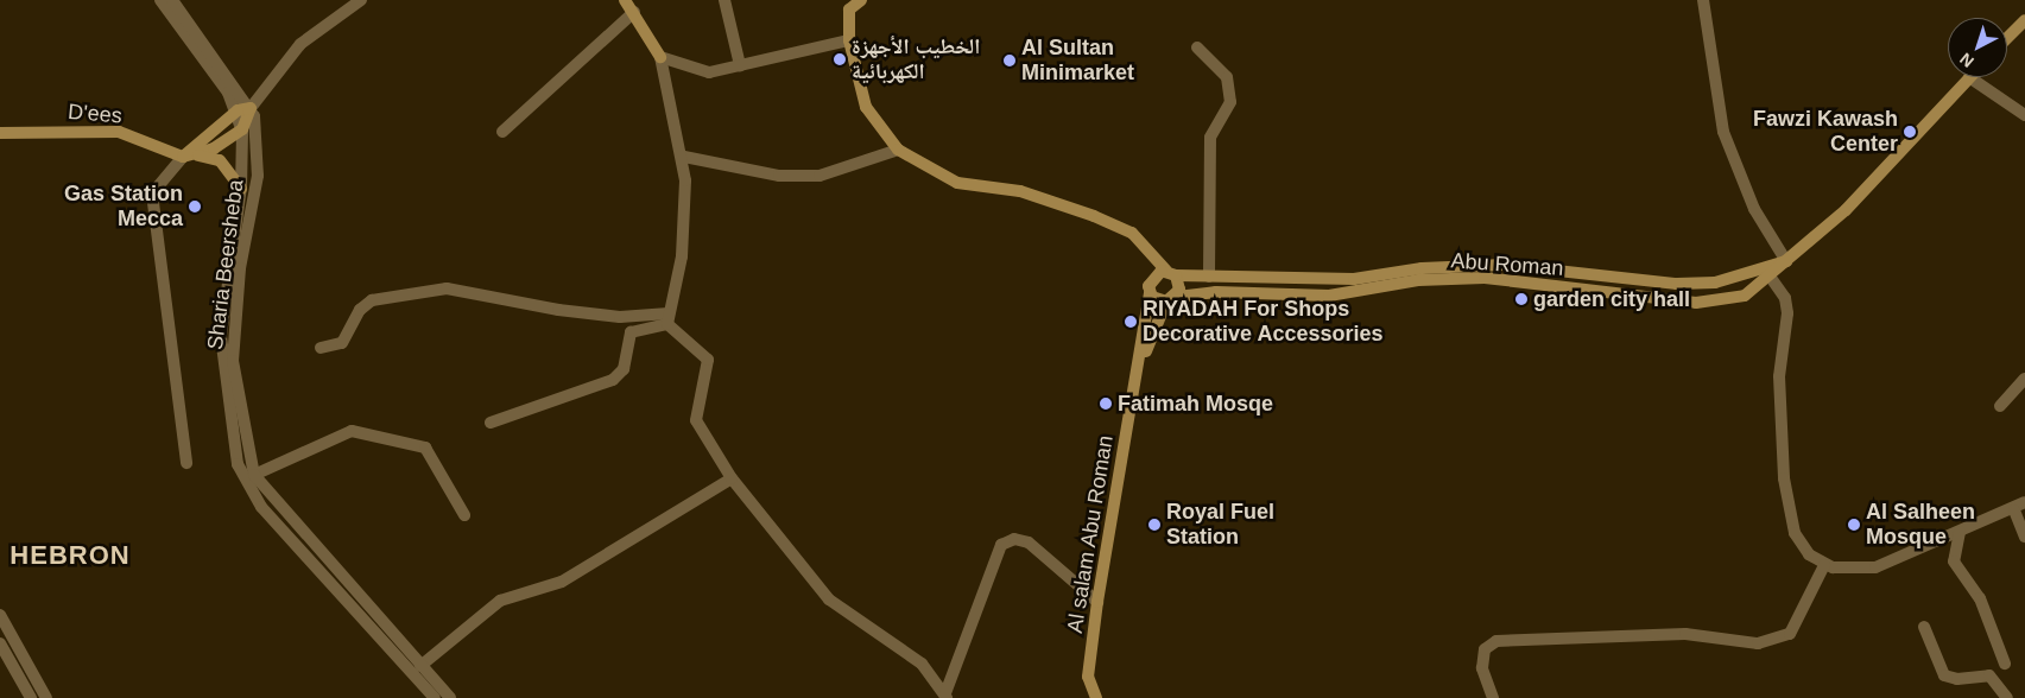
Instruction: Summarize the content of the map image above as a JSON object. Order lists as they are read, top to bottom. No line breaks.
{"streets":{"main road":["D'ees","Abu Roman","Al salam Abu Roman"],"street":["Sharia Beersheba"]},"crossings":[["D'ees","Sharia Beersheba"]],"districts":["HEBRON"],"places":["الخطيب الأجهزة الكهربائية","Al Sultan Minimarket","Fawzi Kawash Center","Gas Station Mecca","garden city hall","RIYADAH For Shops Decorative Accessories","Fatimah Mosqe","Royal Fuel Station","Al Salheen Mosque"],"north":"bottom left"}
